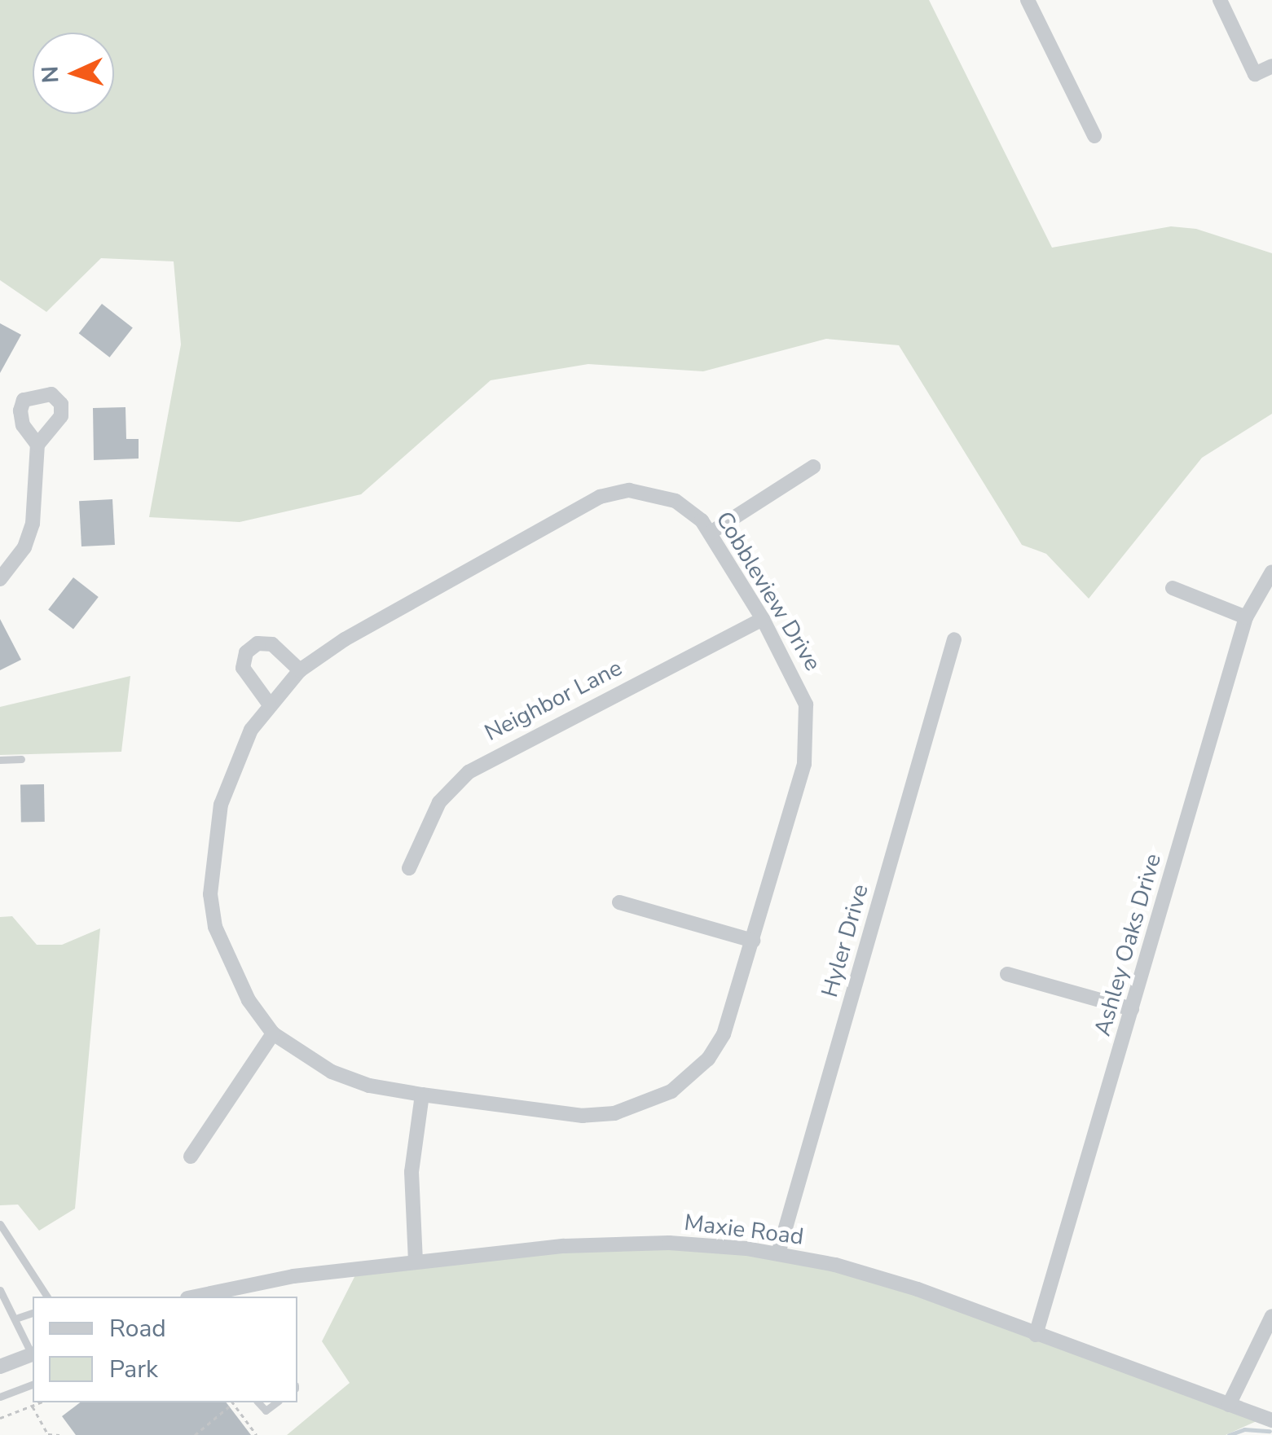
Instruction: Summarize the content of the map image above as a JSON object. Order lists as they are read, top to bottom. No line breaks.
{"streets":{"street":["Cobbleview Drive","Neighbor Lane","Hyler Drive","Ashley Oaks Drive","Maxie Road"]},"crossings":[["Cobbleview Drive","Neighbor Lane"],["Hyler Drive","Maxie Road"],["Ashley Oaks Drive","Maxie Road"]],"legend":["Road","Park"],"north":"left"}
